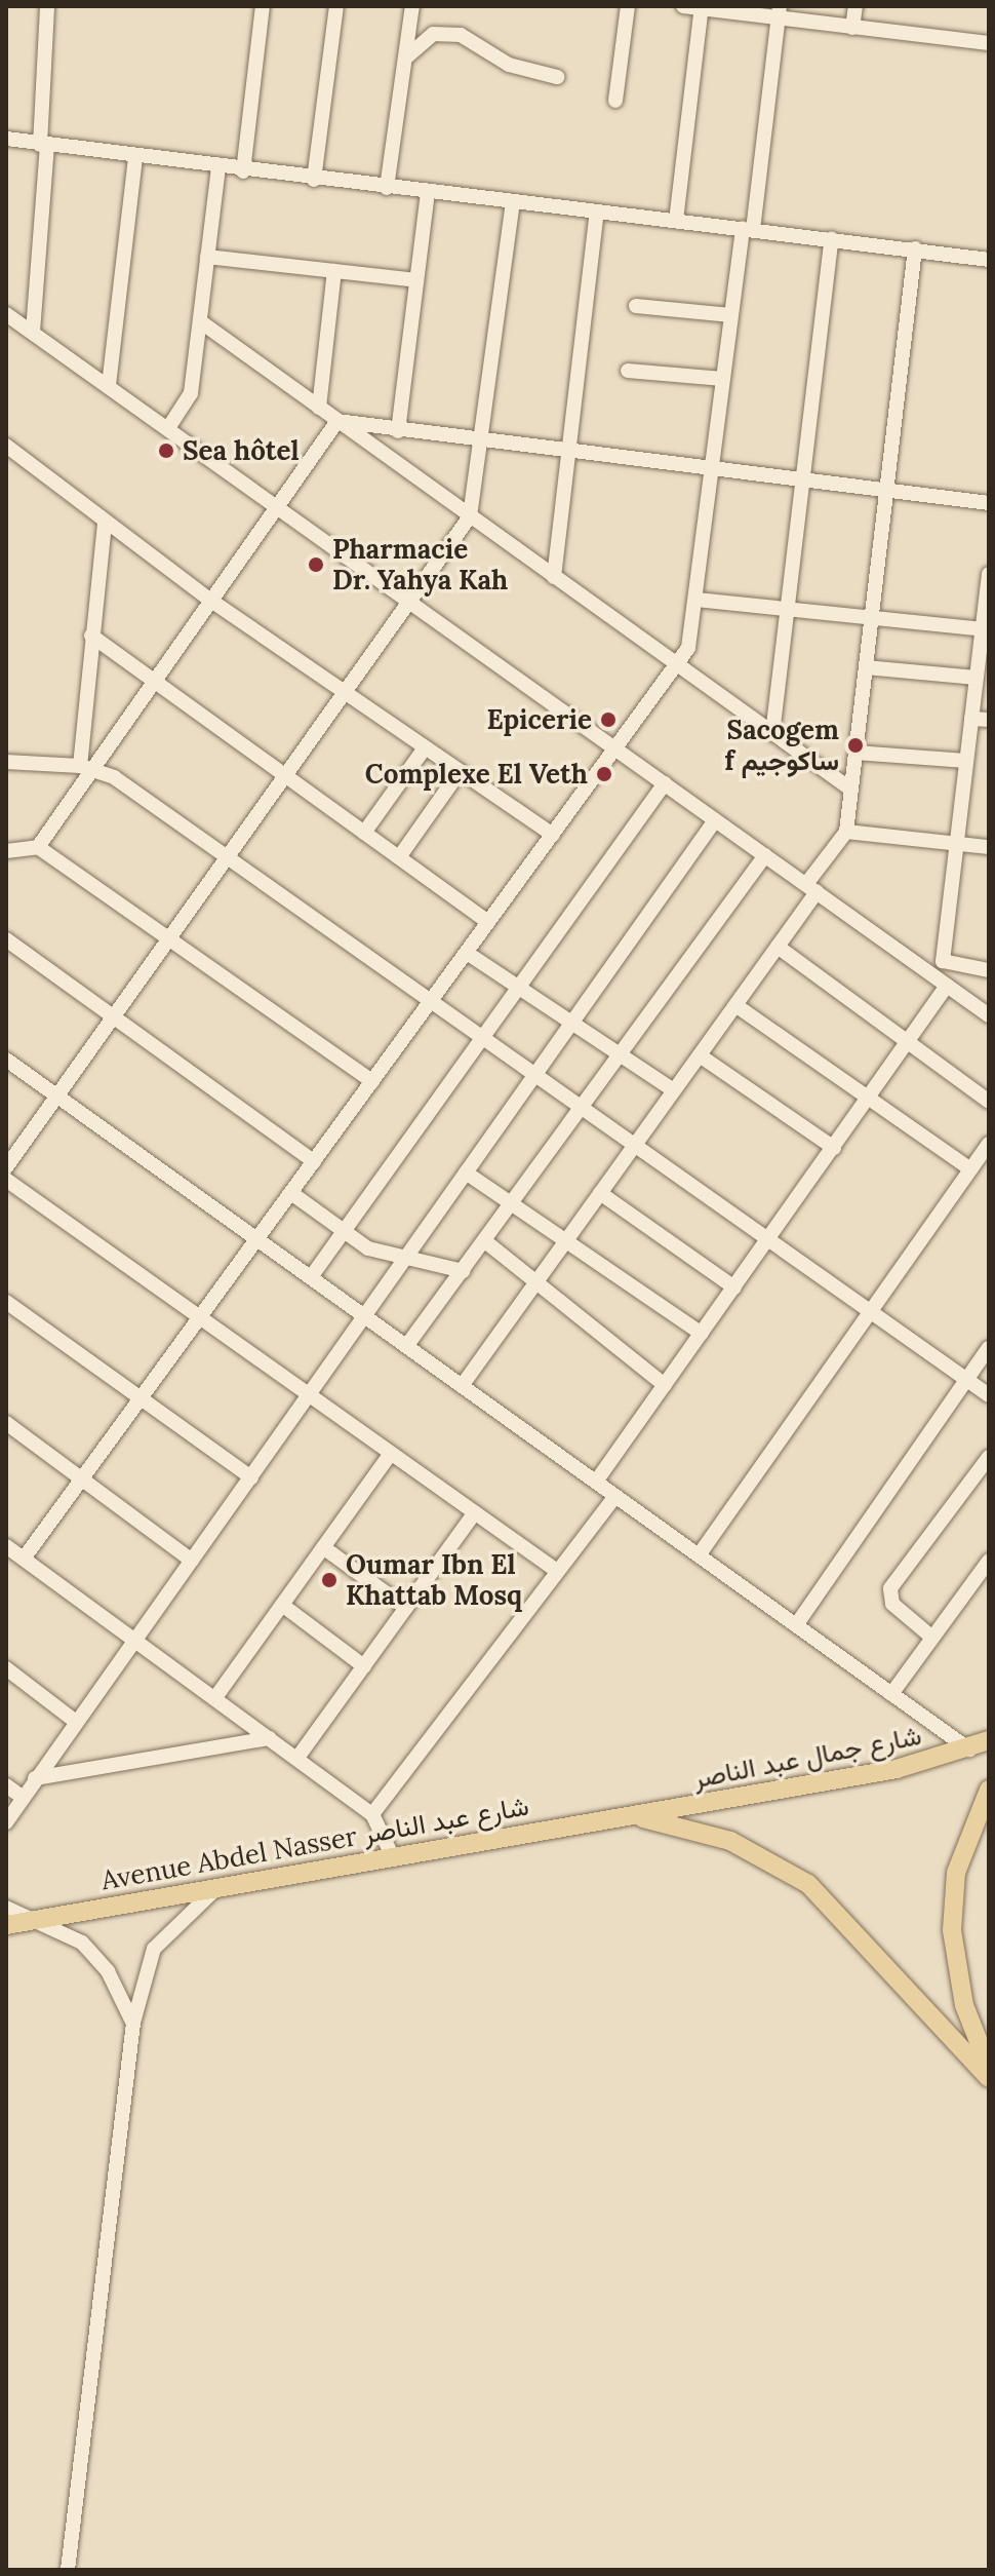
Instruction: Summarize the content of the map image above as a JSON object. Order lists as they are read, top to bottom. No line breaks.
{"streets":{"main road":["شارع جمال عبد الناصر","Avenue Abdel Nasser شارع عبد الناصر"]},"crossings":[["شارع جمال عبد الناصر","Avenue Abdel Nasser شارع عبد الناصر"]],"places":["Sea hôtel","Pharmacie Dr. Yahya Kah","Epicerie","Sacogem f ساكوجيم","Complexe El Veth","Oumar Ibn El Khattab Mosq"]}
